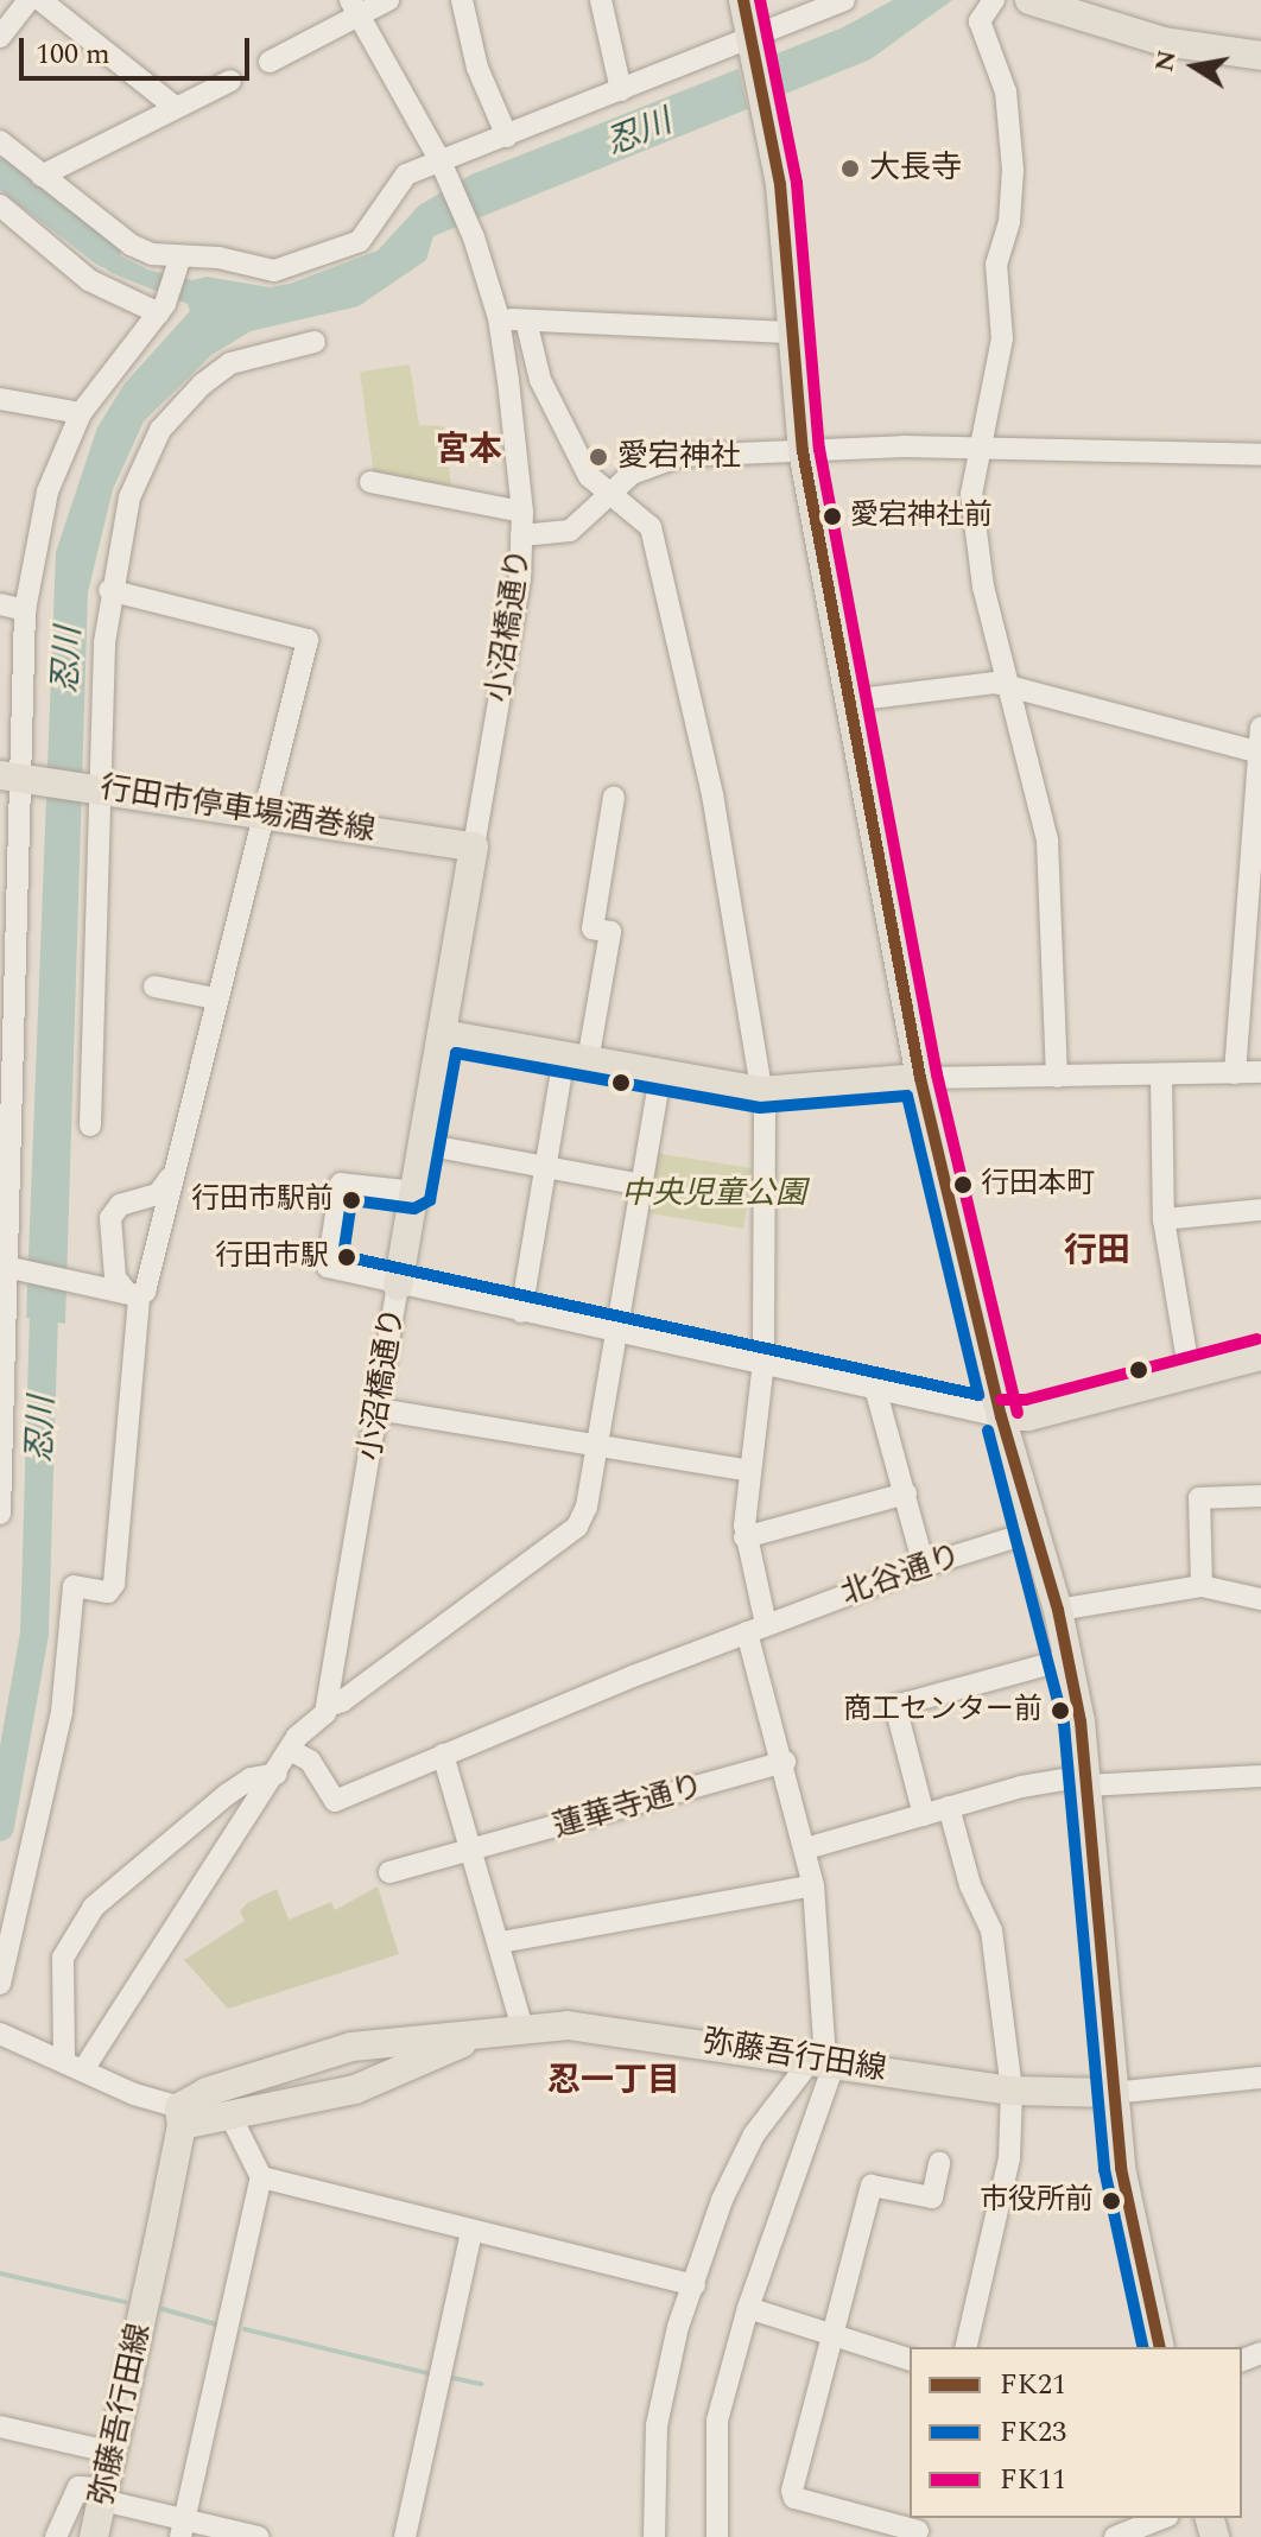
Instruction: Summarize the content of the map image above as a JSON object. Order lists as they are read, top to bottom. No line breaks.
{"streets":{"main road":["小沼橋通り","行田市停車場酒巻線","弥藤吾行田線"],"street":["北谷通り","蓮華寺通り"]},"crossings":[["小沼橋通り","行田市停車場酒巻線"]],"districts":["宮本","行田","忍一丁目"],"water":["忍川"],"parks":["中央児童公園"],"places":["大長寺","愛宕神社","愛宕神社前","行田本町","行田市駅前","行田市駅","商工センター前","市役所前"],"lines":["transit line FK21","transit line FK11","transit line FK23"],"legend":["FK21","FK23","FK11"],"scale_bar":"100 m","north":"left"}
